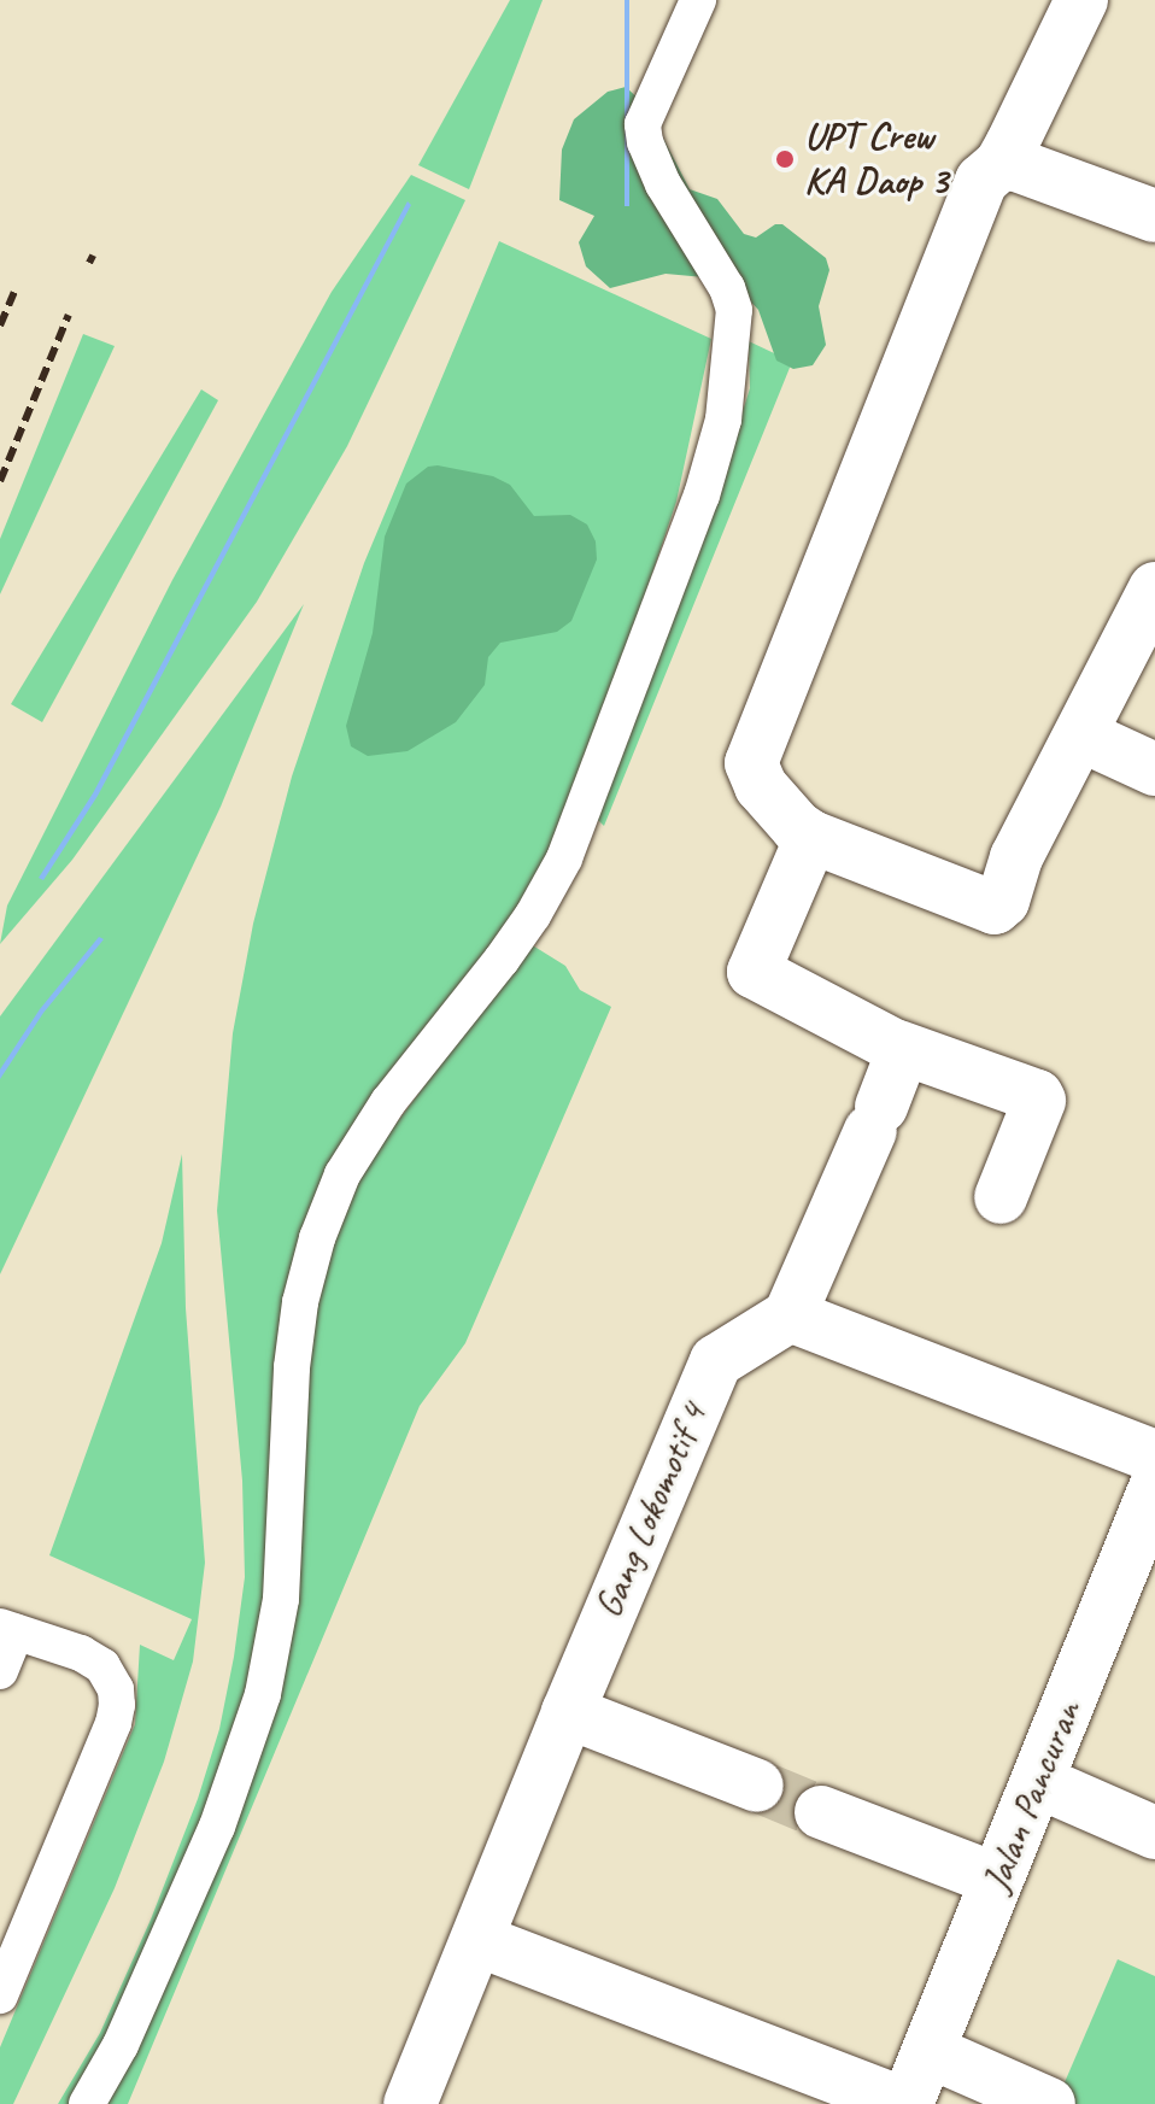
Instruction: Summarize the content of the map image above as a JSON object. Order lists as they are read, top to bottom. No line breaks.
{"streets":{"street":["Gang Lokomotif 4","Jalan Pancuran"]},"places":["UPT Crew KA Daop 3"]}
